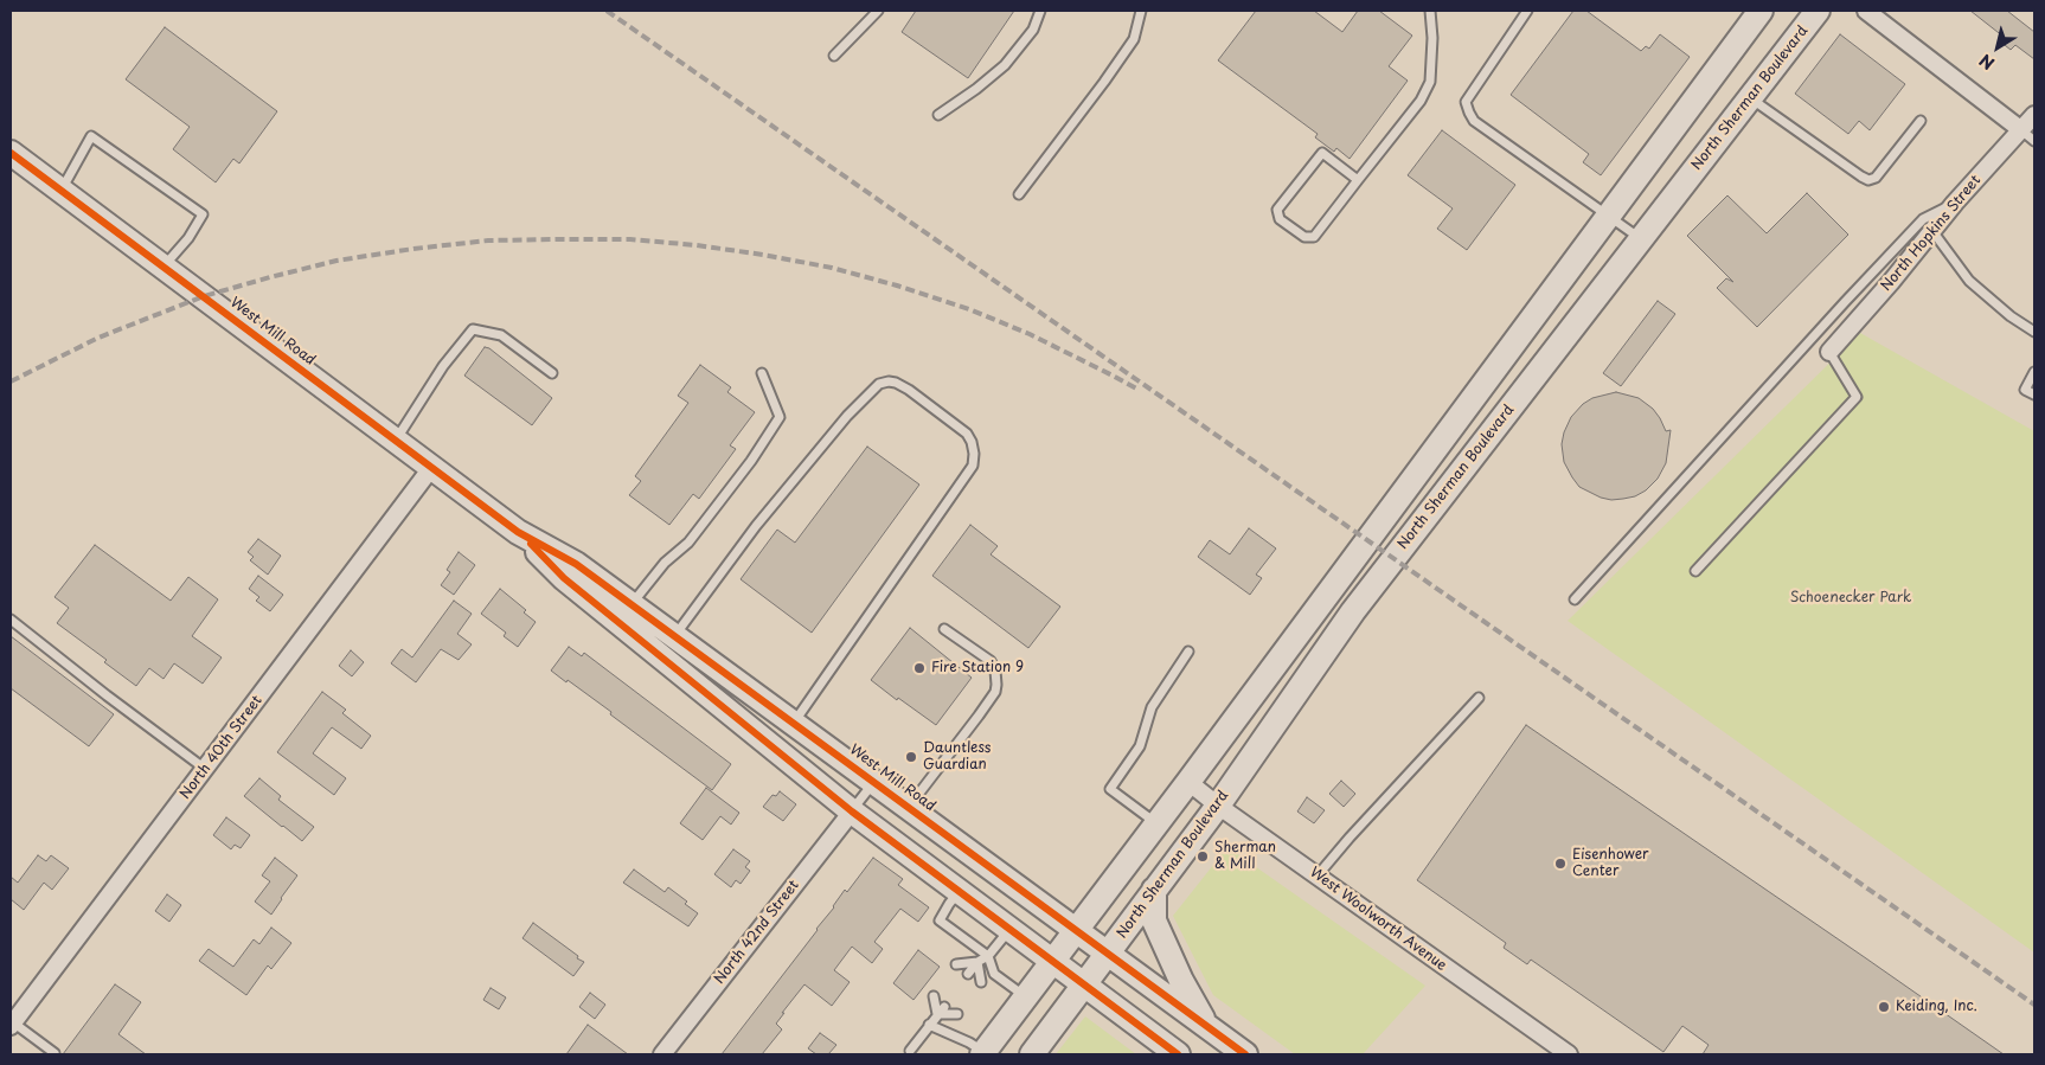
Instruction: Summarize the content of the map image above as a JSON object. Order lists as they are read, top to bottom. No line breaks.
{"streets":{"main road":["North Sherman Boulevard","West Mill Road"],"street":["North Hopkins Street","North 40th Street","West Woolworth Avenue","North 42nd Street"]},"crossings":[["North Sherman Boulevard","West Mill Road"],["North Sherman Boulevard","West Woolworth Avenue"],["West Mill Road","North 40th Street"],["West Mill Road","North 42nd Street"]],"parks":["Schoenecker Park"],"places":["Fire Station 9","Dauntless Guardian","Sherman & Mill","Eisenhower Center","Keiding, Inc."],"north":"bottom left"}
